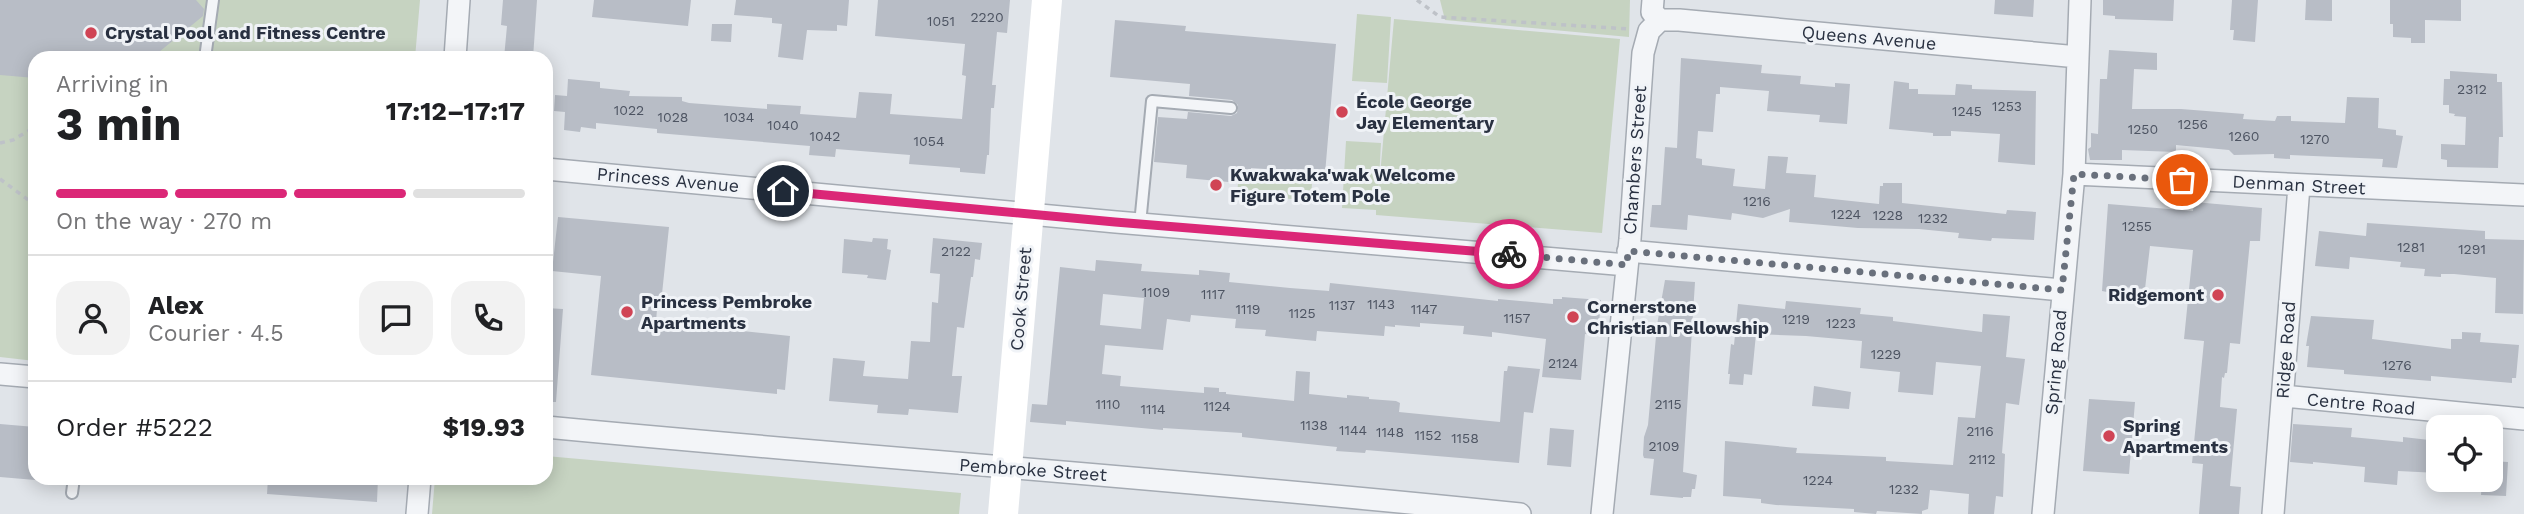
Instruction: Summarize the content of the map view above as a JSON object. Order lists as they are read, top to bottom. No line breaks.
{"streets":{"main road":["Cook Street"],"street":["Queens Avenue","Chambers Street","Princess Avenue","Denman Street","Ridge Road","Spring Road","Centre Road","Pembroke Street"]},"crossings":[["Queens Avenue","Chambers Street"],["Queens Avenue","Spring Road"],["Chambers Street","Princess Avenue"],["Princess Avenue","Cook Street"],["Princess Avenue","Spring Road"],["Denman Street","Ridge Road"],["Denman Street","Spring Road"],["Cook Street","Pembroke Street"],["Ridge Road","Centre Road"]],"places":["Crystal Pool and Fitness Centre","École George Jay Elementary","Kwakwaka'wak Welcome Figure Totem Pole","Ridgemont","Princess Pembroke Apartments","Cornerstone Christian Fellowship","Spring Apartments"],"house_numbers":["2220","1051","2312","1253","1022","1245","1028","1034","1256","1040","1250","1042","1260","1270","1054","1216","1224","1228","1232","1255","1281","1291","2122","1109","1117","1143","1137","1119","1147","1125","1157","1219","1223","1229","2124","1276","1110","2115","1124","1114","1138","1144","2116","1148","1152","1158","2109","2112","1224","1232"],"page":{"heading":["3 min","Arriving in","17:12–17:17"],"panel":["Alex","Courier · 4.5","Order #5222","$19.93"],"bar":"On the way · 270 m"}}
